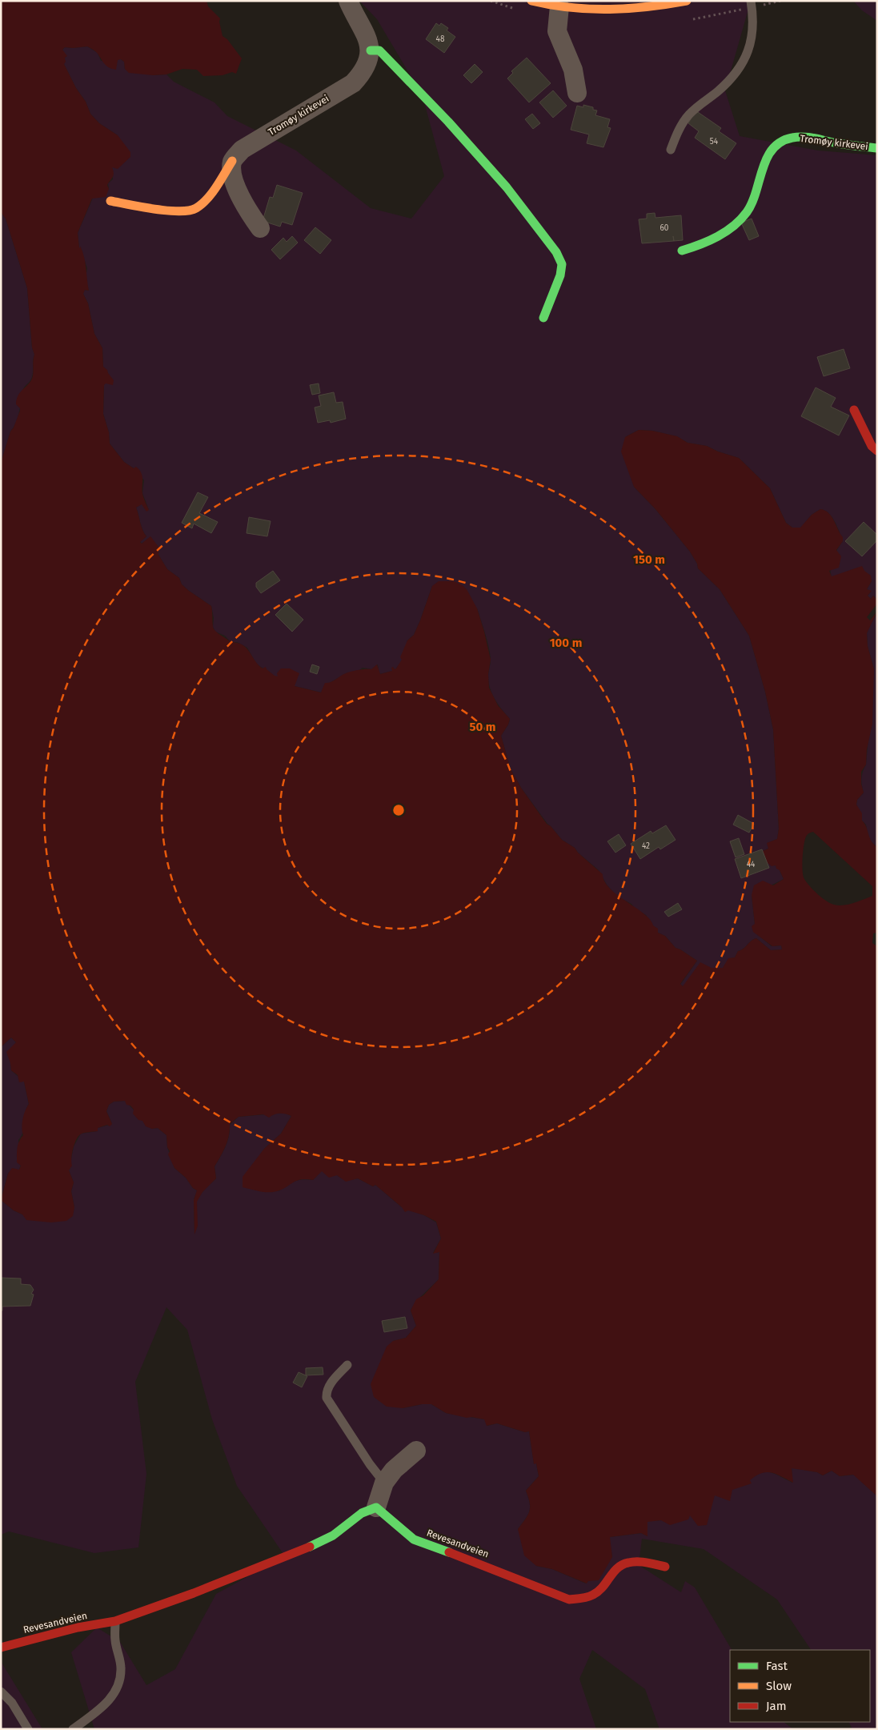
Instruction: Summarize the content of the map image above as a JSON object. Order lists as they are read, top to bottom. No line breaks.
{"streets":{"street":["Tromøy kirkevei","Revesandveien"]},"house_numbers":["48","54","60","42","44"],"legend":["Fast","Slow","Jam"],"rings":["150 m","100 m","50 m"]}
